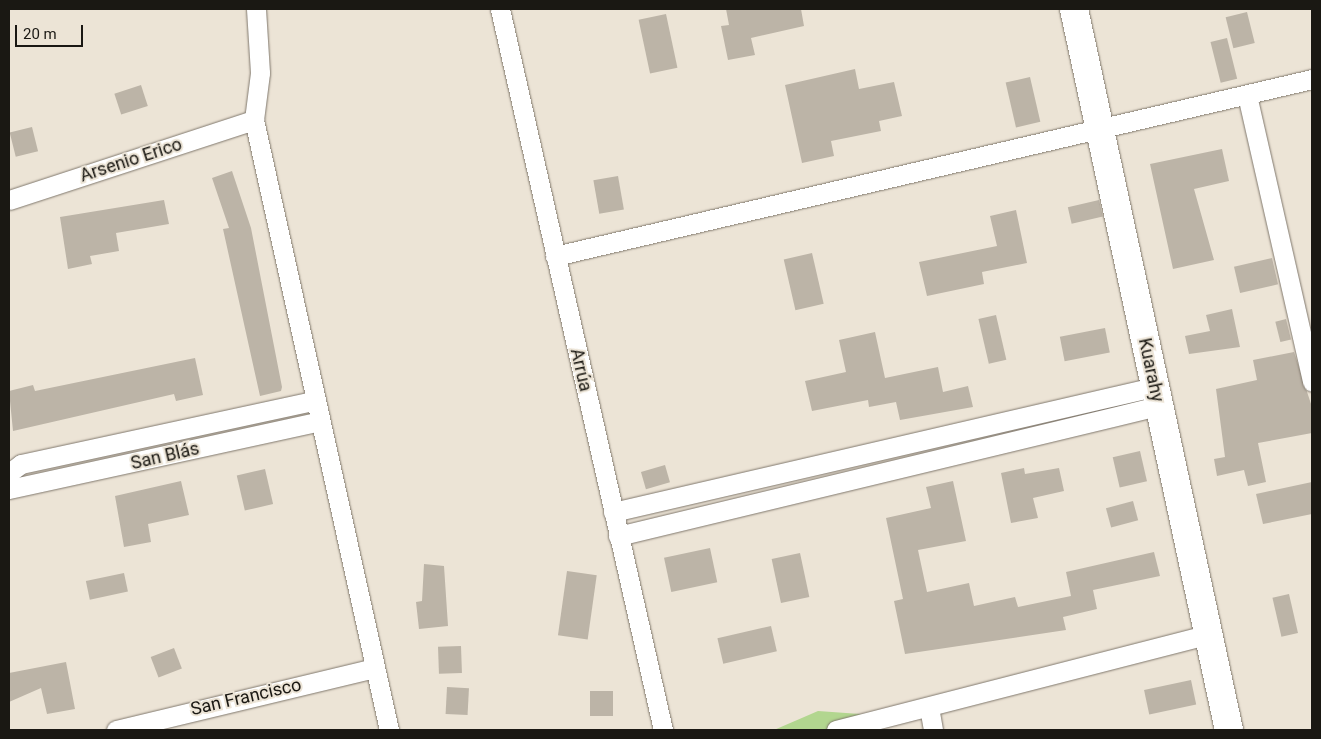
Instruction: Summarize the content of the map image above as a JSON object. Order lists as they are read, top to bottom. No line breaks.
{"streets":{"street":["Arsenio Erico","Arrúa","Kuarahy","San Blás","San Francisco"]},"scale_bar":"20 m"}
